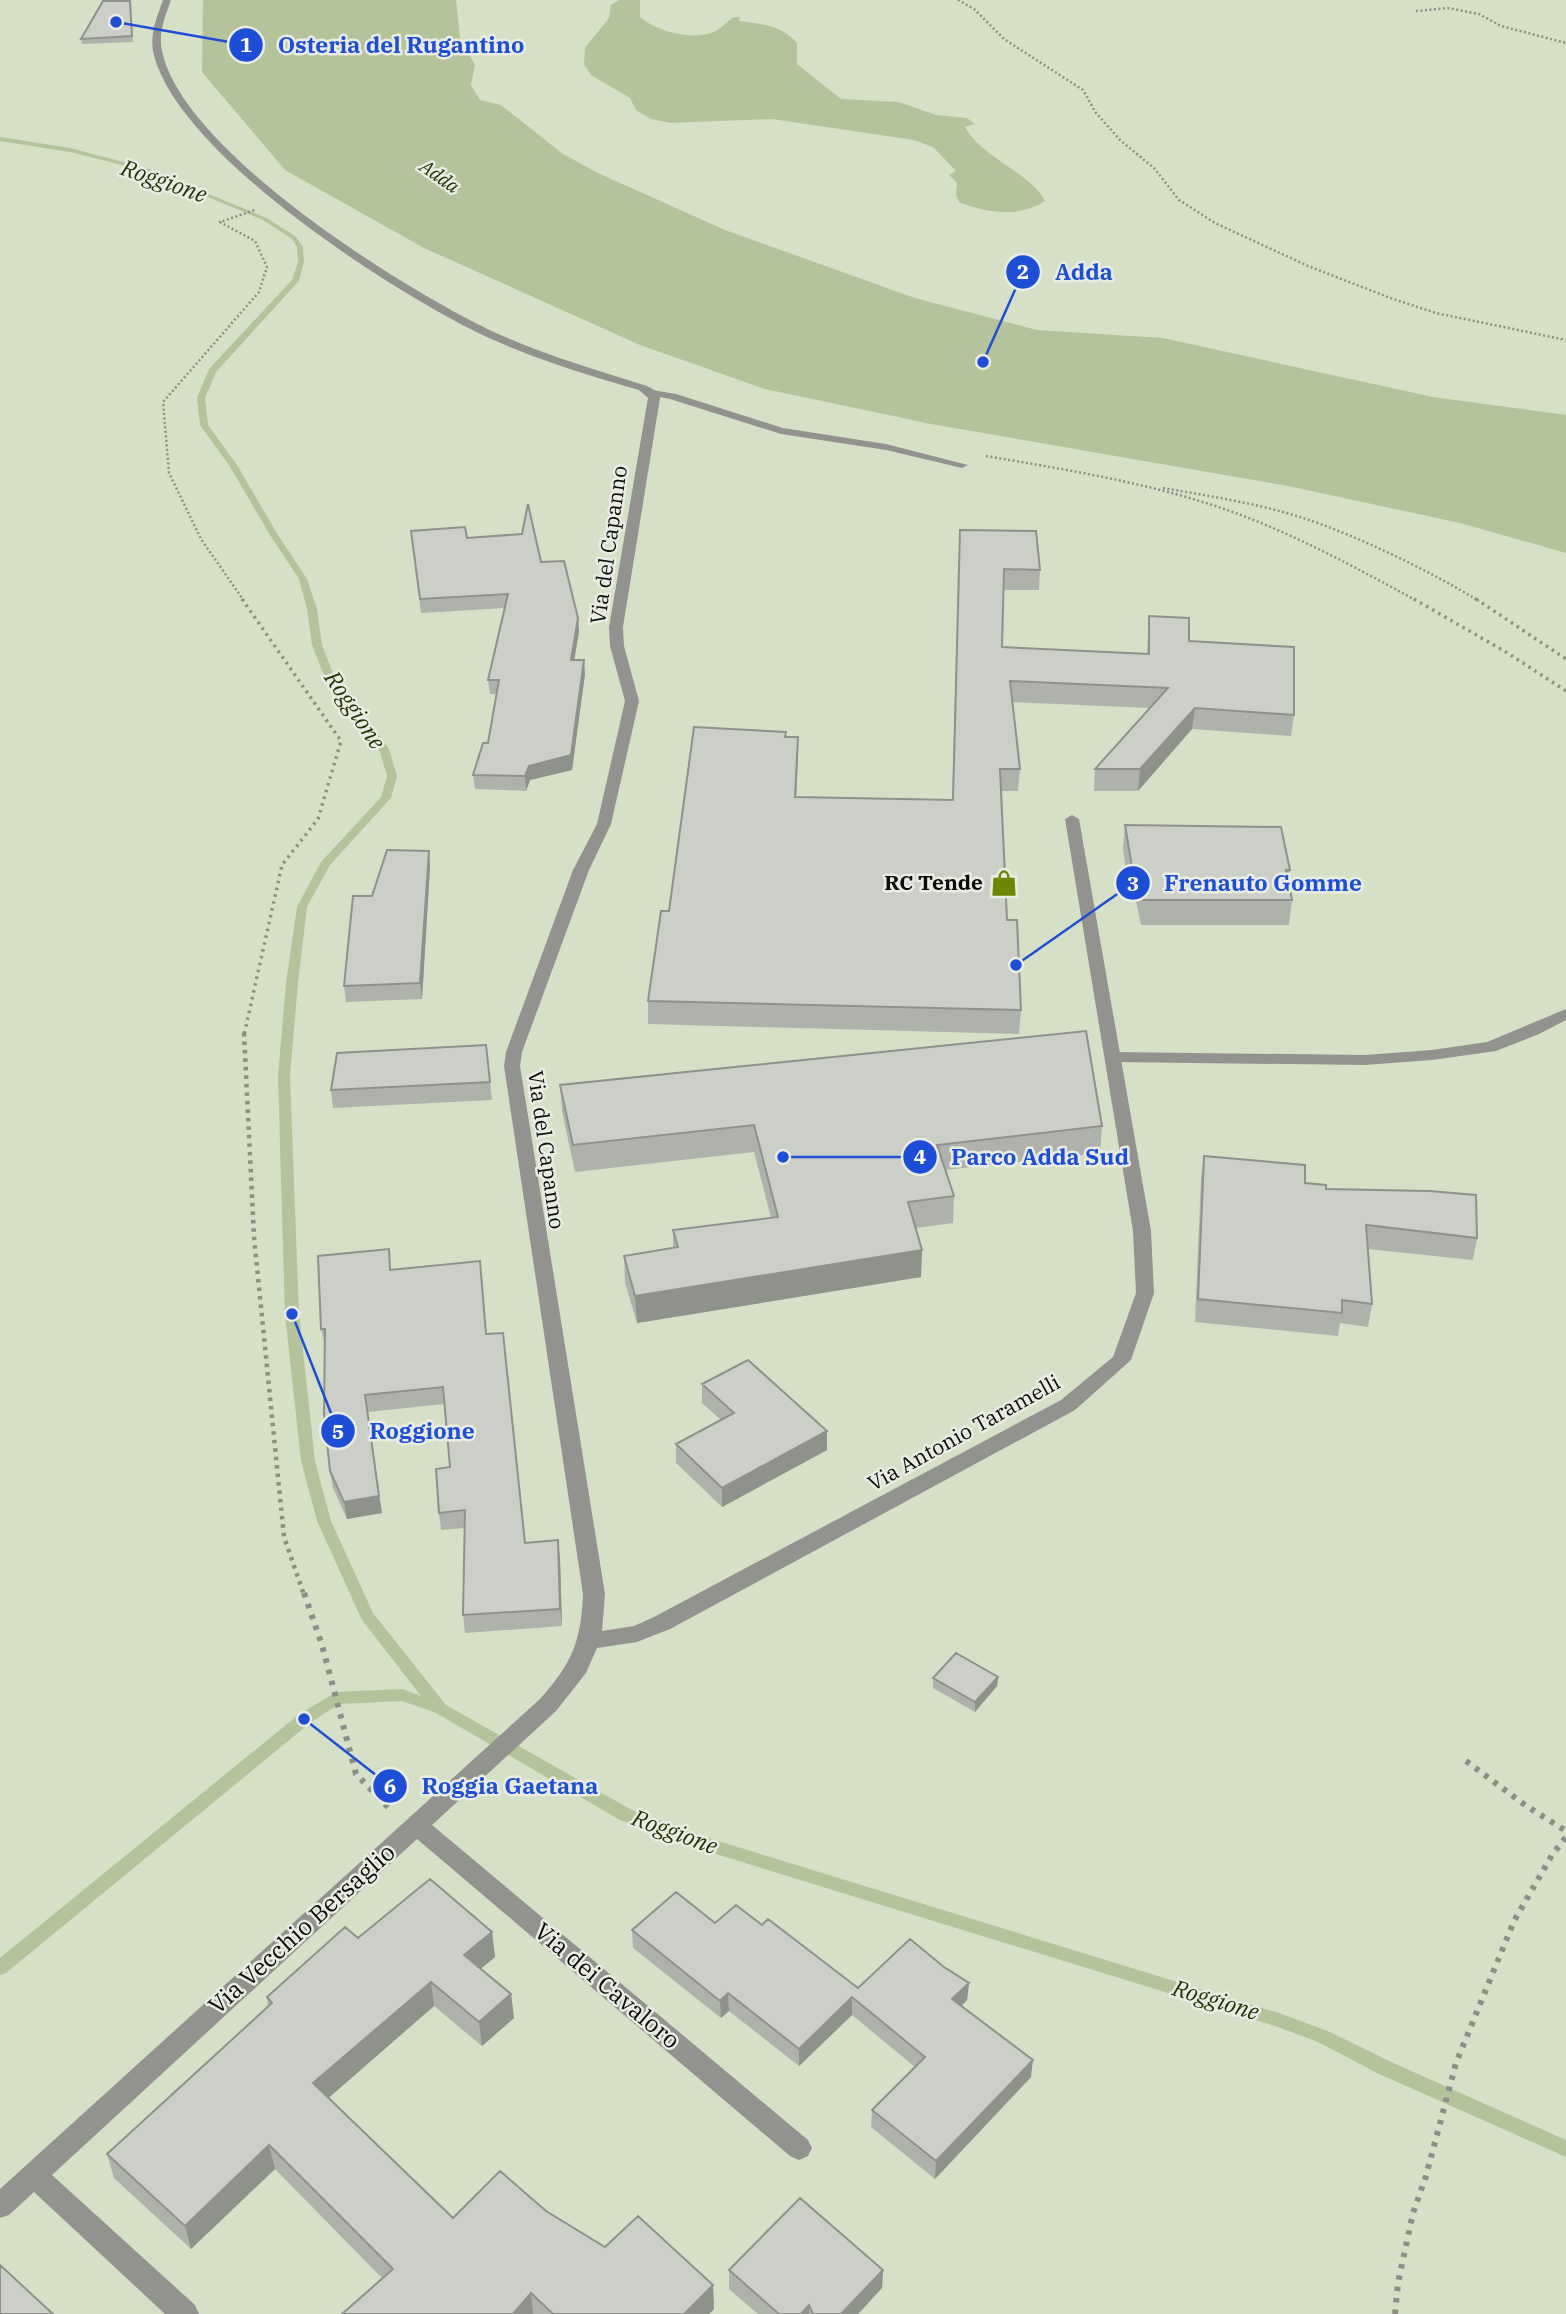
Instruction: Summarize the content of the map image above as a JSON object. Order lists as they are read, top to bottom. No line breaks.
{"streets":{"street":["Via del Capanno","Via Antonio Taramelli","Via Vecchio Bersaglio","Via dei Cavaloro"]},"crossings":[["Via del Capanno","Via Antonio Taramelli"],["Via del Capanno","Via Vecchio Bersaglio"],["Via Antonio Taramelli","Via Vecchio Bersaglio"],["Via Vecchio Bersaglio","Via dei Cavaloro"]],"water":["Adda","Roggione"],"places":{"other":["Osteria del Rugantino","Adda","Frenauto Gomme","Parco Adda Sud","Roggione","Roggia Gaetana"],"shop":["RC Tende"]}}
